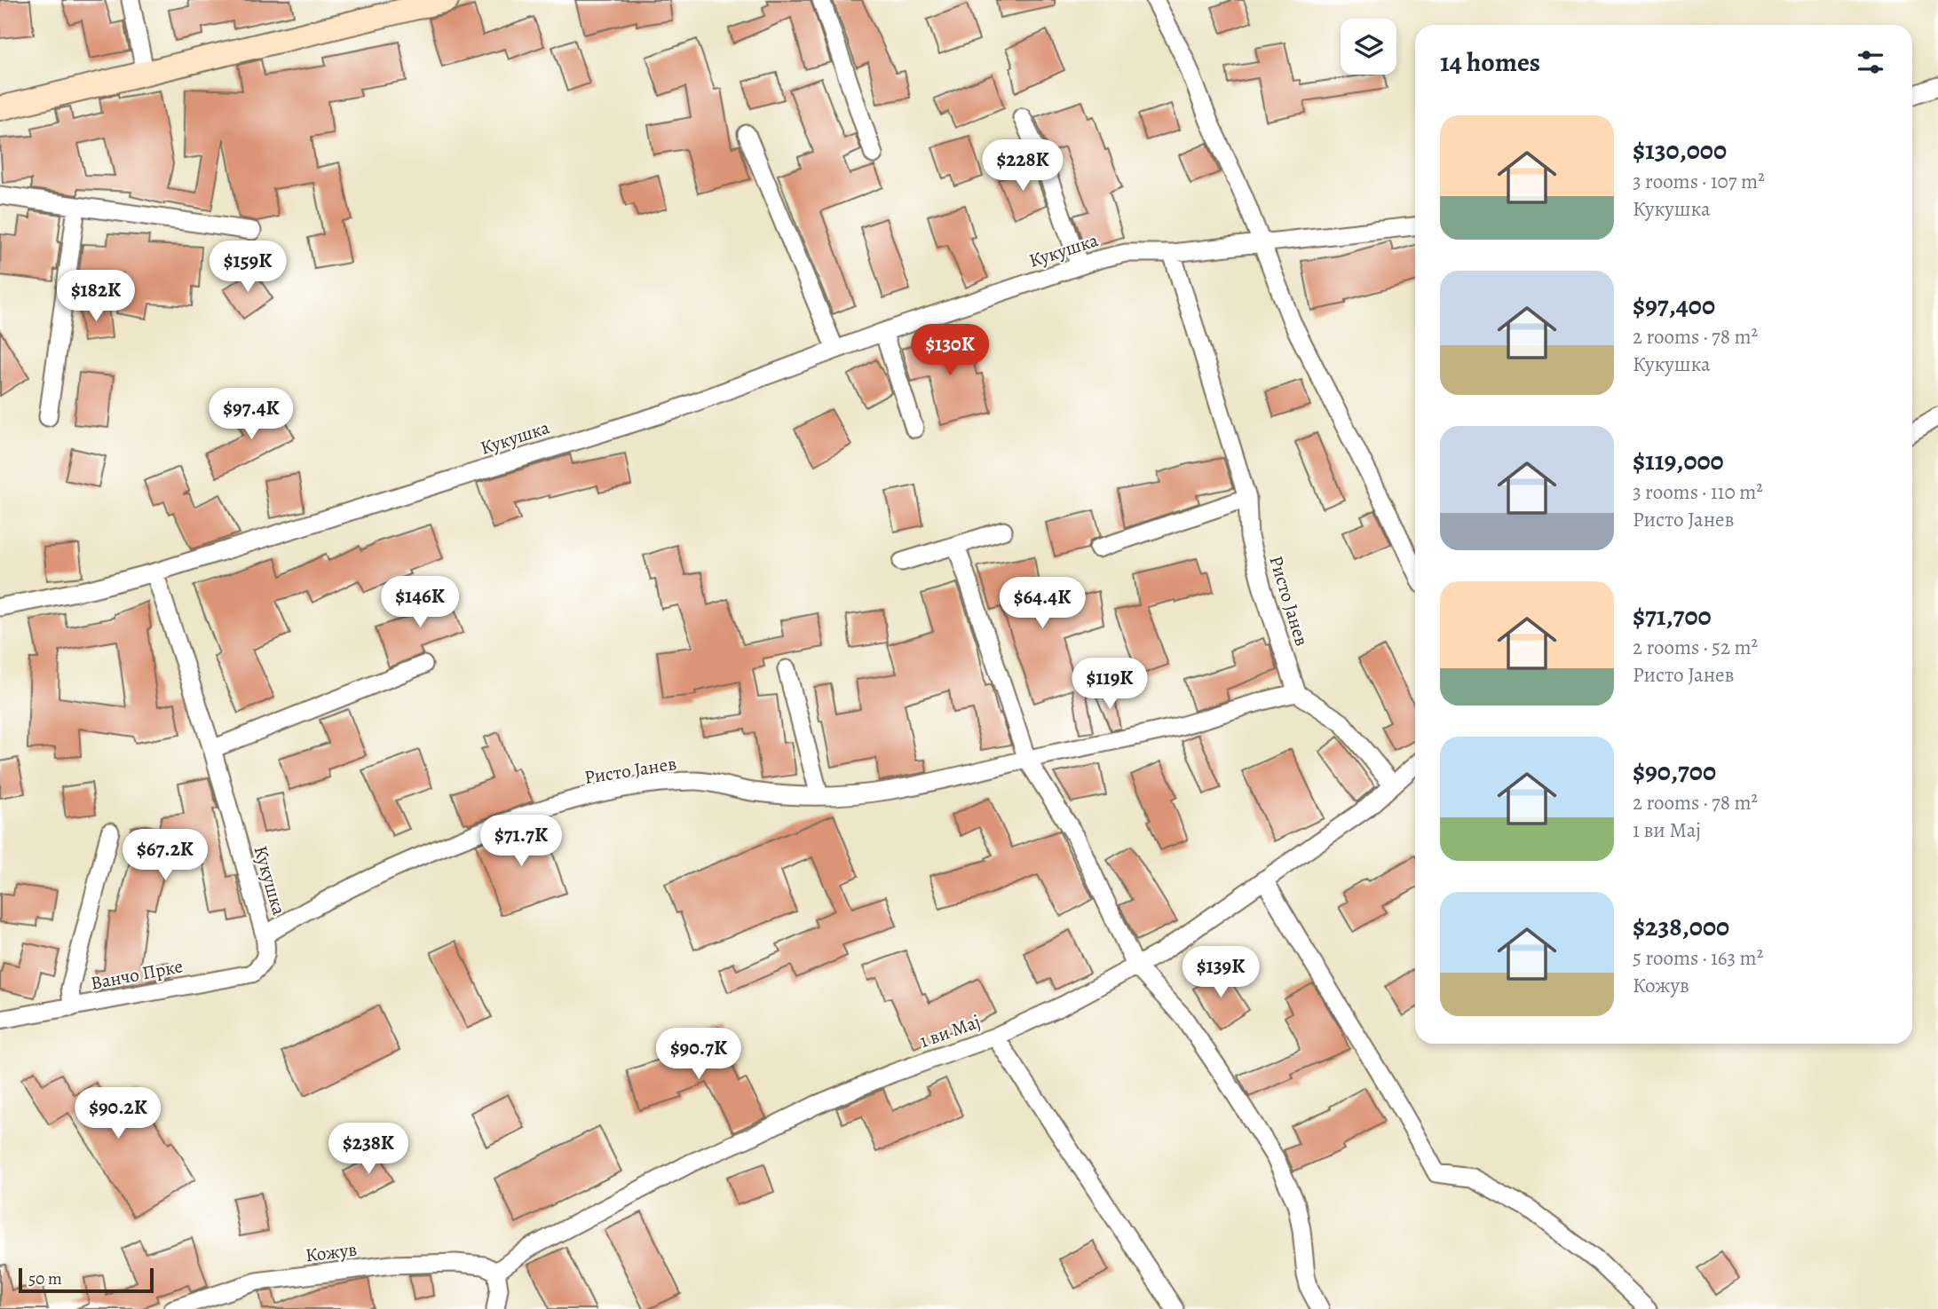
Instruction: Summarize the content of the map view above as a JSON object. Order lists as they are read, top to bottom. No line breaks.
{"streets":{"street":["Кукушка","Ристо Јанев","Ванчо Прке","1 ви Мај","Кожув"]},"crossings":[["Кукушка","Ристо Јанев"],["Кукушка","Ванчо Прке"],["Ристо Јанев","Ванчо Прке"],["1 ви Мај","Кожув"]],"scale_bar":"50 m","page":{"heading":"14 homes","list":[{"name":"$130,000","note":"3 rooms · 107 m² · Кукушка"},{"name":"$97,400","note":"2 rooms · 78 m² · Кукушка"},{"name":"$119,000","note":"3 rooms · 110 m² · Ристо Јанев"},{"name":"$71,700","note":"2 rooms · 52 m² · Ристо Јанев"},{"name":"$90,700","note":"2 rooms · 78 m² · 1 ви Мај"},{"name":"$238,000","note":"5 rooms · 163 m² · Кожув"}],"price":["$228K","$159K","$182K","$130K","$97.4K","$146K","$64.4K","$119K","$71.7K","$67.2K","$139K","$90.7K","$90.2K","$238K"],"scale":"50 m"}}
